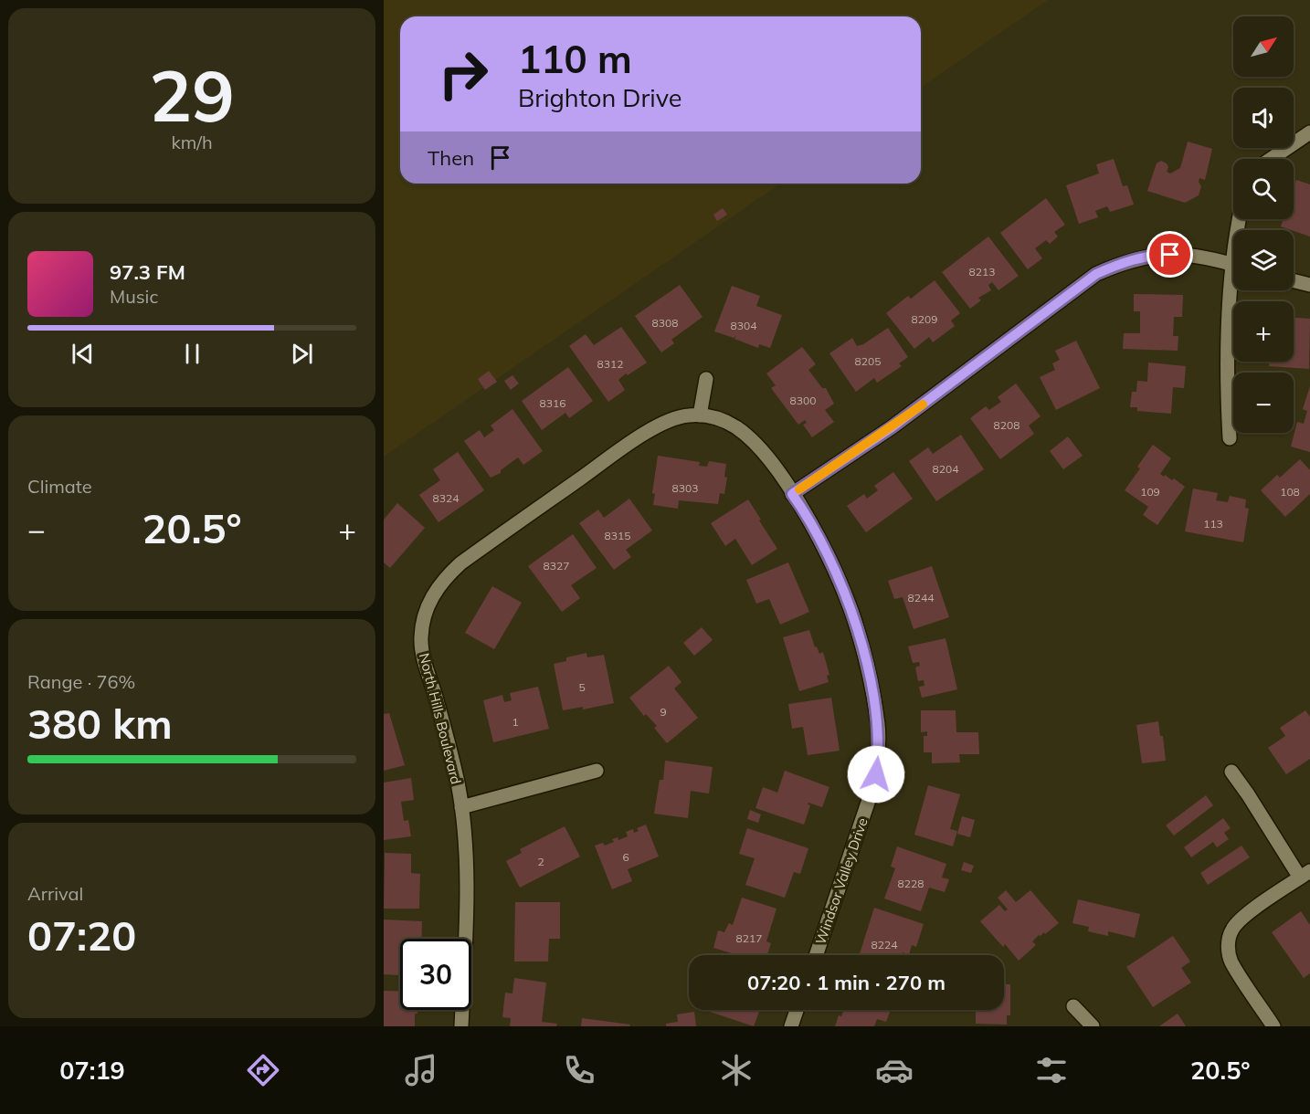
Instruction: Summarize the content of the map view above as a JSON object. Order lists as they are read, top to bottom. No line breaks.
{"streets":{"street":["North Hills Boulevard","Windsor Valley Drive"]},"crossings":[["North Hills Boulevard","Windsor Valley Drive"]],"house_numbers":["8213","8209","8308","8304","8205","8312","8300","8316","8208","8204","8303","109","108","8324","113","8315","8327","8244","5","9","1","6","2","8228","8217","8224"],"north":"top right","page":{"tile":[["29","km/h"],"Climate",["Range · 76%","380 km"],["Arrival","07:20"]],"map_buttons":["+","−"],"turn":["110 m","Brighton Drive"],"then":"Then","song":["97.3 FM","Music"],"heat":["−","20.5°","+"],"limit":"30","trip":"07:20 · 1 min · 270 m","tabs":["07:19","20.5°"]}}
